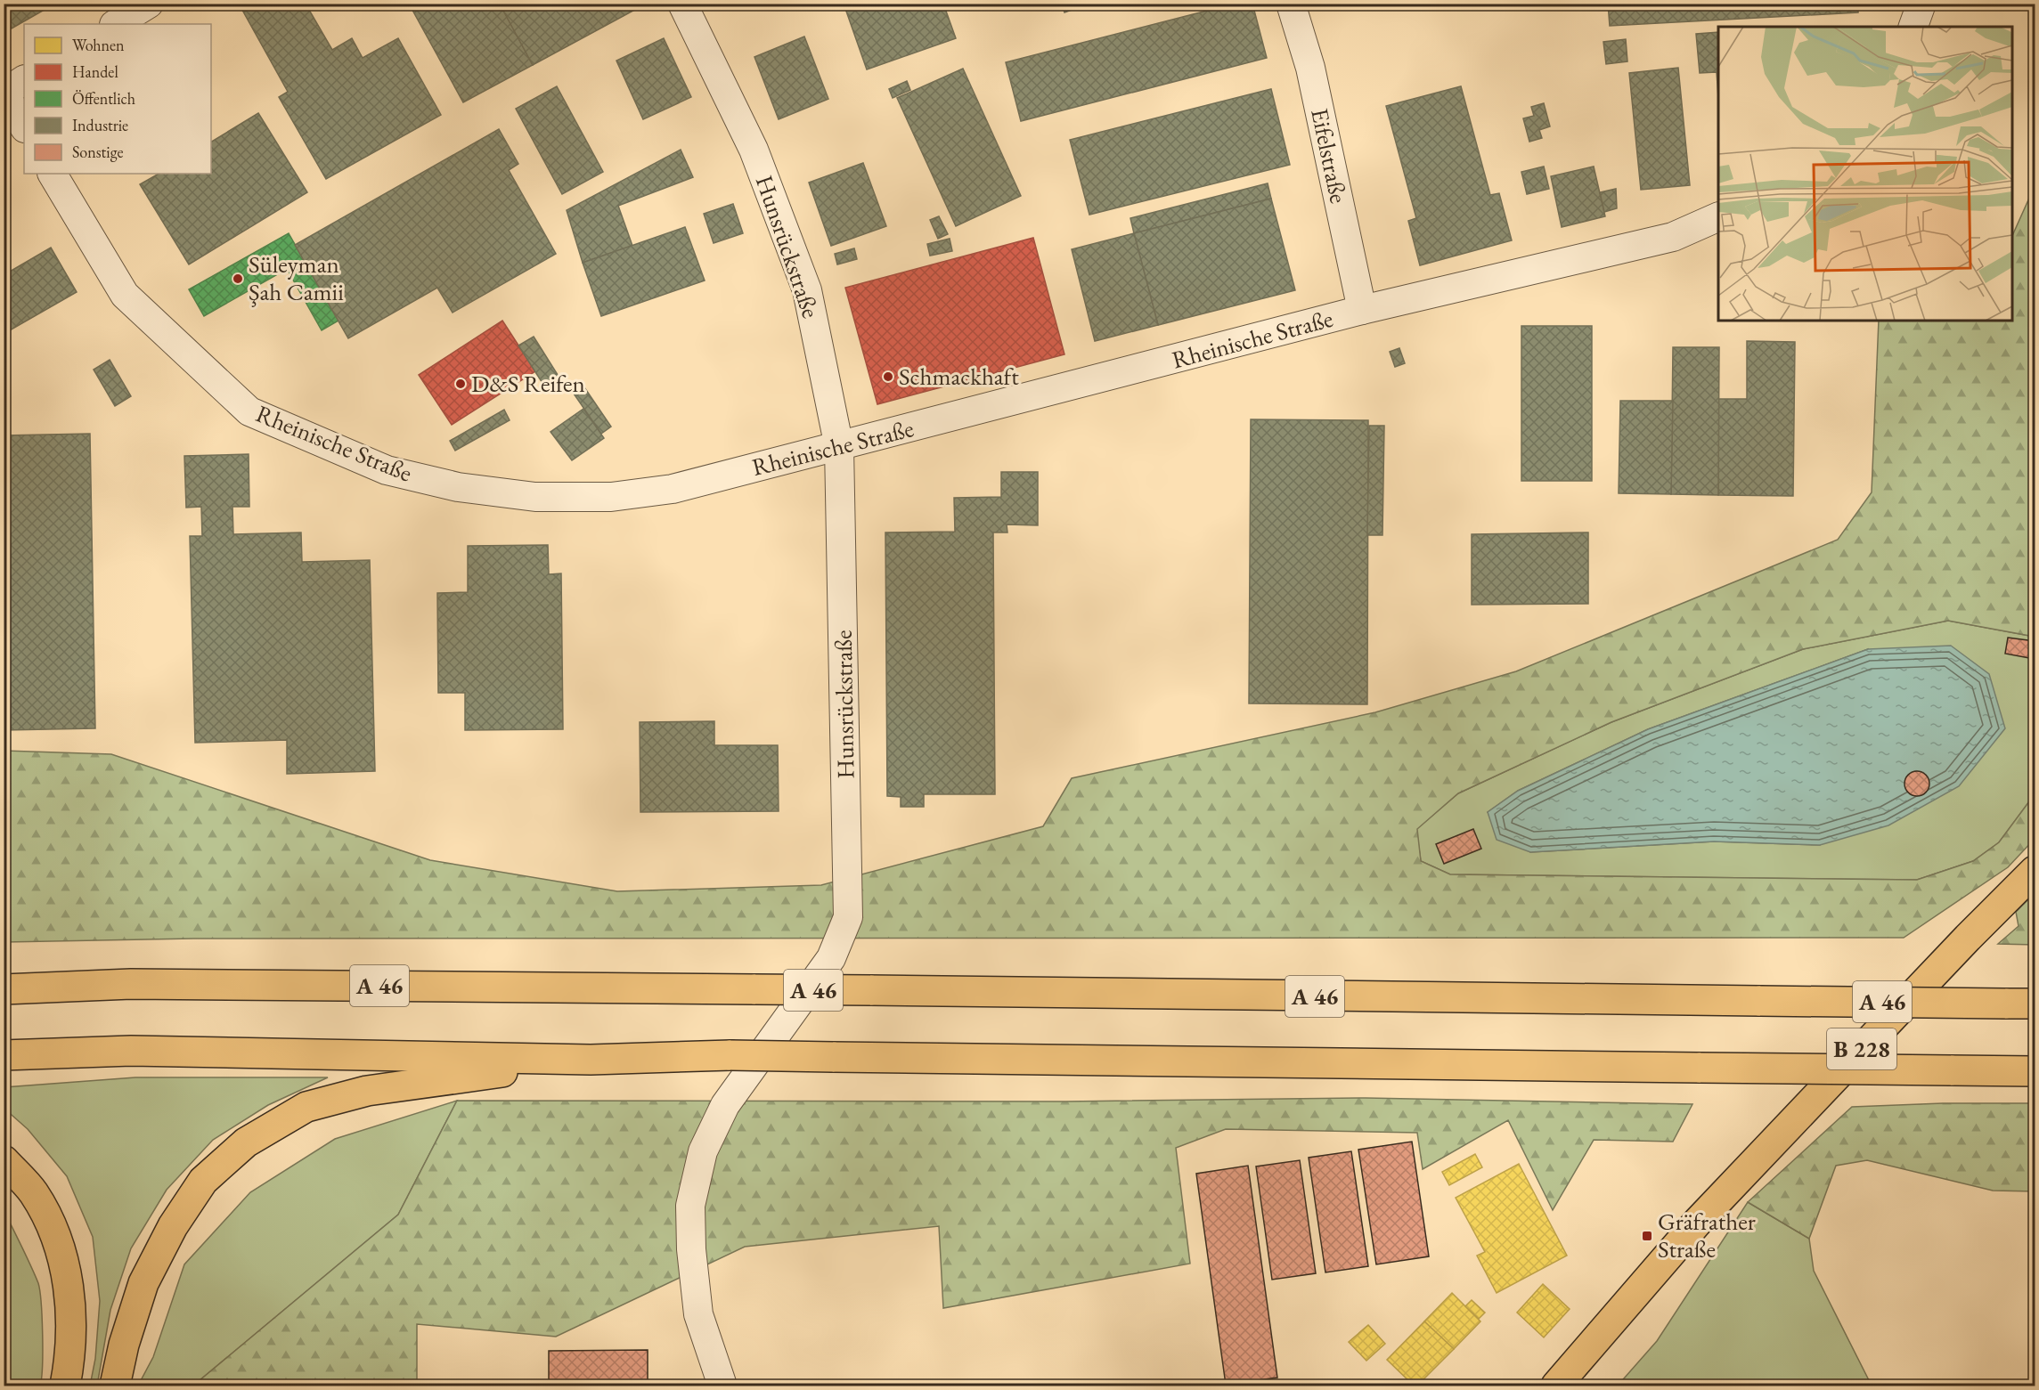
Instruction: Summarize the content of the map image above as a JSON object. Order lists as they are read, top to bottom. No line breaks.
{"streets":{"main road":["A 46","B 228"],"street":["Eifelstraße","Hunsrückstraße","Rheinische Straße"]},"crossings":[["Eifelstraße","Rheinische Straße"],["Hunsrückstraße","Rheinische Straße"]],"places":{"other":["Süleyman Şah Camii","Schmackhaft","D&S Reifen"],"transit":["Gräfrather Straße"]},"legend":["Wohnen","Handel","Öffentlich","Industrie","Sonstige"]}
